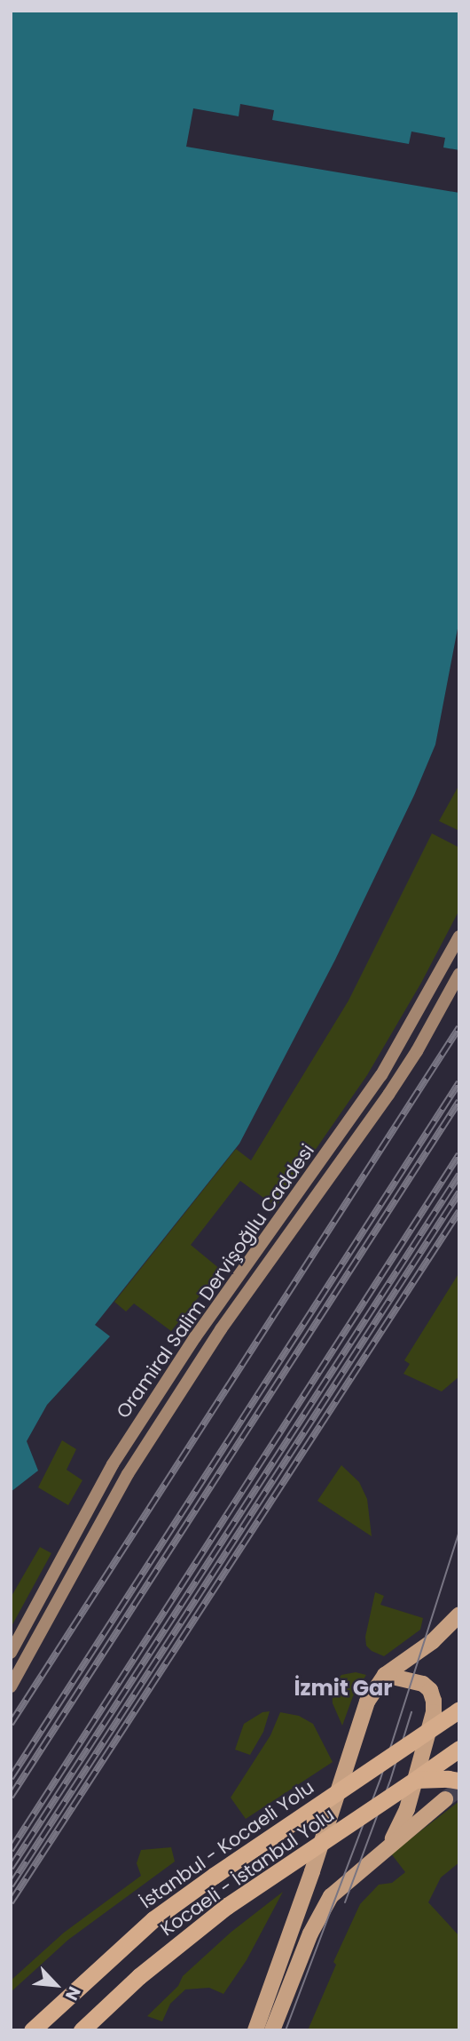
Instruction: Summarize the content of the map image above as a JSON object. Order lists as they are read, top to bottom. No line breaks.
{"streets":{"highway":["İstanbul - Kocaeli Yolu","Kocaeli - İstanbul Yolu"],"main road":["Oramiral Salim Dervişoğllu Caddesi"]},"districts":["İzmit Gar"],"north":"bottom right"}
